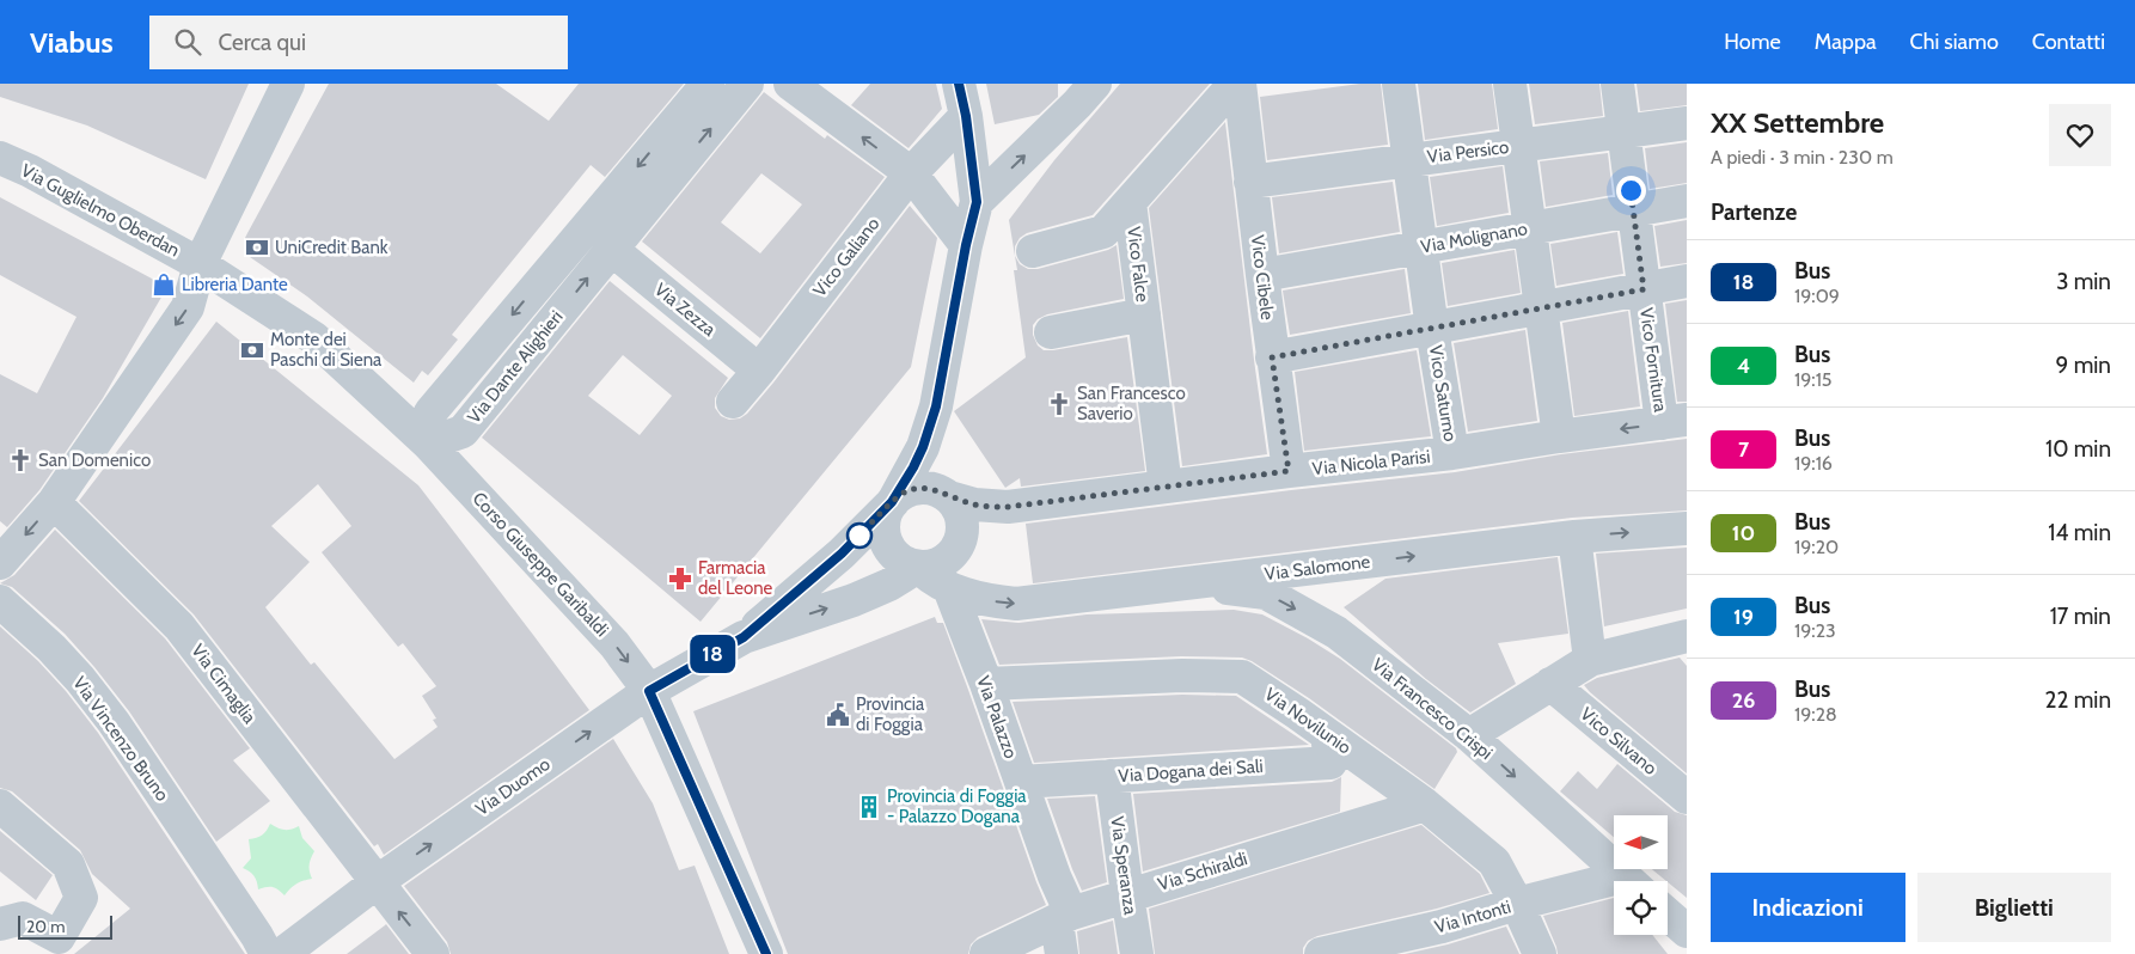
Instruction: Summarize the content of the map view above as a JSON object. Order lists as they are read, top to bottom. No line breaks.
{"streets":{"street":["Via Persico","Via Guglielmo Oberdan","Via Molignano","Vico Galiano","Vico Falce","Vico Cibele","Via Zezza","Vico Fornitura","Via Dante Alighieri","Vico Saturno","Via Nicola Parisi","Corso Giuseppe Garibaldi","Via Salomone","Via Cimaglia","Via Francesco Crispi","Via Palazzo","Via Novilunio","Via Vincenzo Bruno","Vico Silvano","Via Dogana dei Sali","Via Duomo","Via Speranza","Via Schiraldi","Via Intonti"]},"crossings":[["Via Persico","Vico Cibele"],["Via Persico","Vico Fornitura"],["Via Persico","Vico Saturno"],["Via Guglielmo Oberdan","Corso Giuseppe Garibaldi"],["Via Molignano","Vico Cibele"],["Via Molignano","Vico Fornitura"],["Via Molignano","Vico Saturno"],["Vico Galiano","Via Zezza"],["Vico Falce","Vico Cibele"],["Vico Falce","Via Nicola Parisi"],["Vico Cibele","Via Nicola Parisi"],["Via Zezza","Via Dante Alighieri"],["Vico Fornitura","Via Nicola Parisi"],["Via Dante Alighieri","Corso Giuseppe Garibaldi"],["Vico Saturno","Via Nicola Parisi"],["Via Nicola Parisi","Via Salomone"],["Corso Giuseppe Garibaldi","Via Duomo"],["Via Salomone","Via Francesco Crispi"],["Via Salomone","Via Palazzo"],["Via Cimaglia","Via Duomo"],["Via Palazzo","Via Novilunio"],["Via Palazzo","Via Dogana dei Sali"],["Via Palazzo","Via Schiraldi"],["Via Novilunio","Via Dogana dei Sali"],["Via Novilunio","Via Schiraldi"],["Via Novilunio","Via Intonti"],["Via Dogana dei Sali","Via Speranza"],["Via Speranza","Via Schiraldi"]],"one_way":["Corso Giuseppe Garibaldi","Via Francesco Crispi","Via Duomo"],"places":{"bank":["UniCredit Bank","Monte dei Paschi di Siena"],"shop":["Libreria Dante"],"church":["San Francesco Saverio","San Domenico"],"pharmacy":["Farmacia del Leone"],"public building":["Provincia di Foggia"],"building":["Provincia di Foggia - Palazzo Dogana"]},"lines":["bus line 18"],"scale_bar":"20 m","north":"left","page":{"header":"Viabus","search":"Cerca qui","nav":["Home","Mappa","Chi siamo","Contatti"],"on_map":"18","heading":[["XX Settembre","A piedi · 3 min · 230 m"],"Partenze"],"list":[{"mark":"18","name":"Bus","note":"19:09","value":"3 min"},{"mark":"4","name":"Bus","note":"19:15","value":"9 min"},{"mark":"7","name":"Bus","note":"19:16","value":"10 min"},{"mark":"10","name":"Bus","note":"19:20","value":"14 min"},{"mark":"19","name":"Bus","note":"19:23","value":"17 min"},{"mark":"26","name":"Bus","note":"19:28","value":"22 min"}],"buttons":["Indicazioni","Biglietti"],"scale":"20 m"}}
